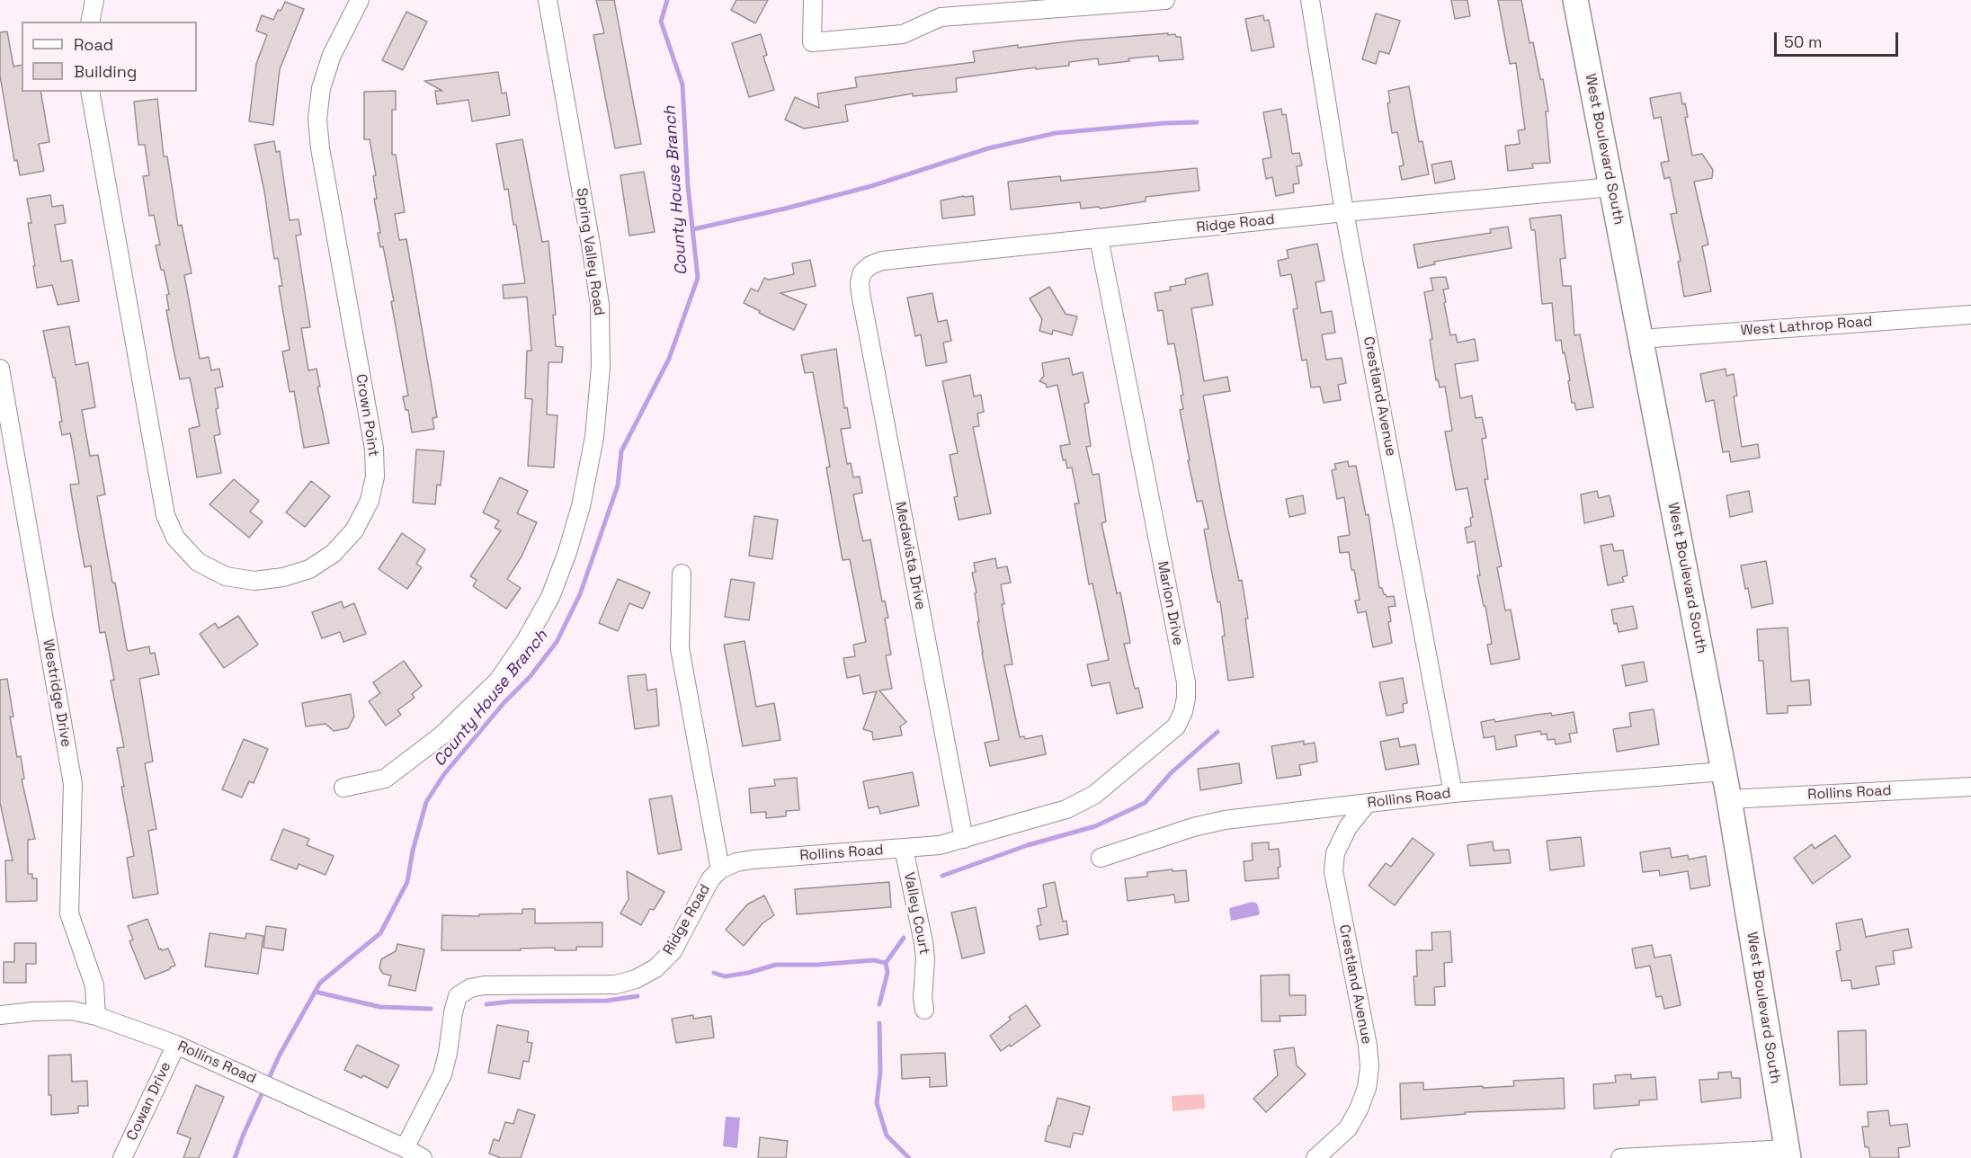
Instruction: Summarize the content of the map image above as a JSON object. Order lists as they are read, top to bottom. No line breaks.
{"streets":{"main road":["West Boulevard South"],"street":["Ridge Road","Spring Valley Road","West Lathrop Road","Crestland Avenue","Crown Point","Medavista Drive","Marion Drive","Westridge Drive","Rollins Road","Valley Court","Cowan Drive"]},"crossings":[["West Boulevard South","Ridge Road"],["West Boulevard South","West Lathrop Road"],["West Boulevard South","Rollins Road"],["Ridge Road","Crestland Avenue"],["Ridge Road","Medavista Drive"],["Ridge Road","Marion Drive"],["Ridge Road","Rollins Road"],["Crestland Avenue","Rollins Road"],["Medavista Drive","Marion Drive"],["Medavista Drive","Rollins Road"],["Marion Drive","Rollins Road"],["Westridge Drive","Rollins Road"],["Rollins Road","Valley Court"],["Rollins Road","Cowan Drive"]],"water":["County House Branch"],"legend":["Road","Building"],"scale_bar":"50 m"}
